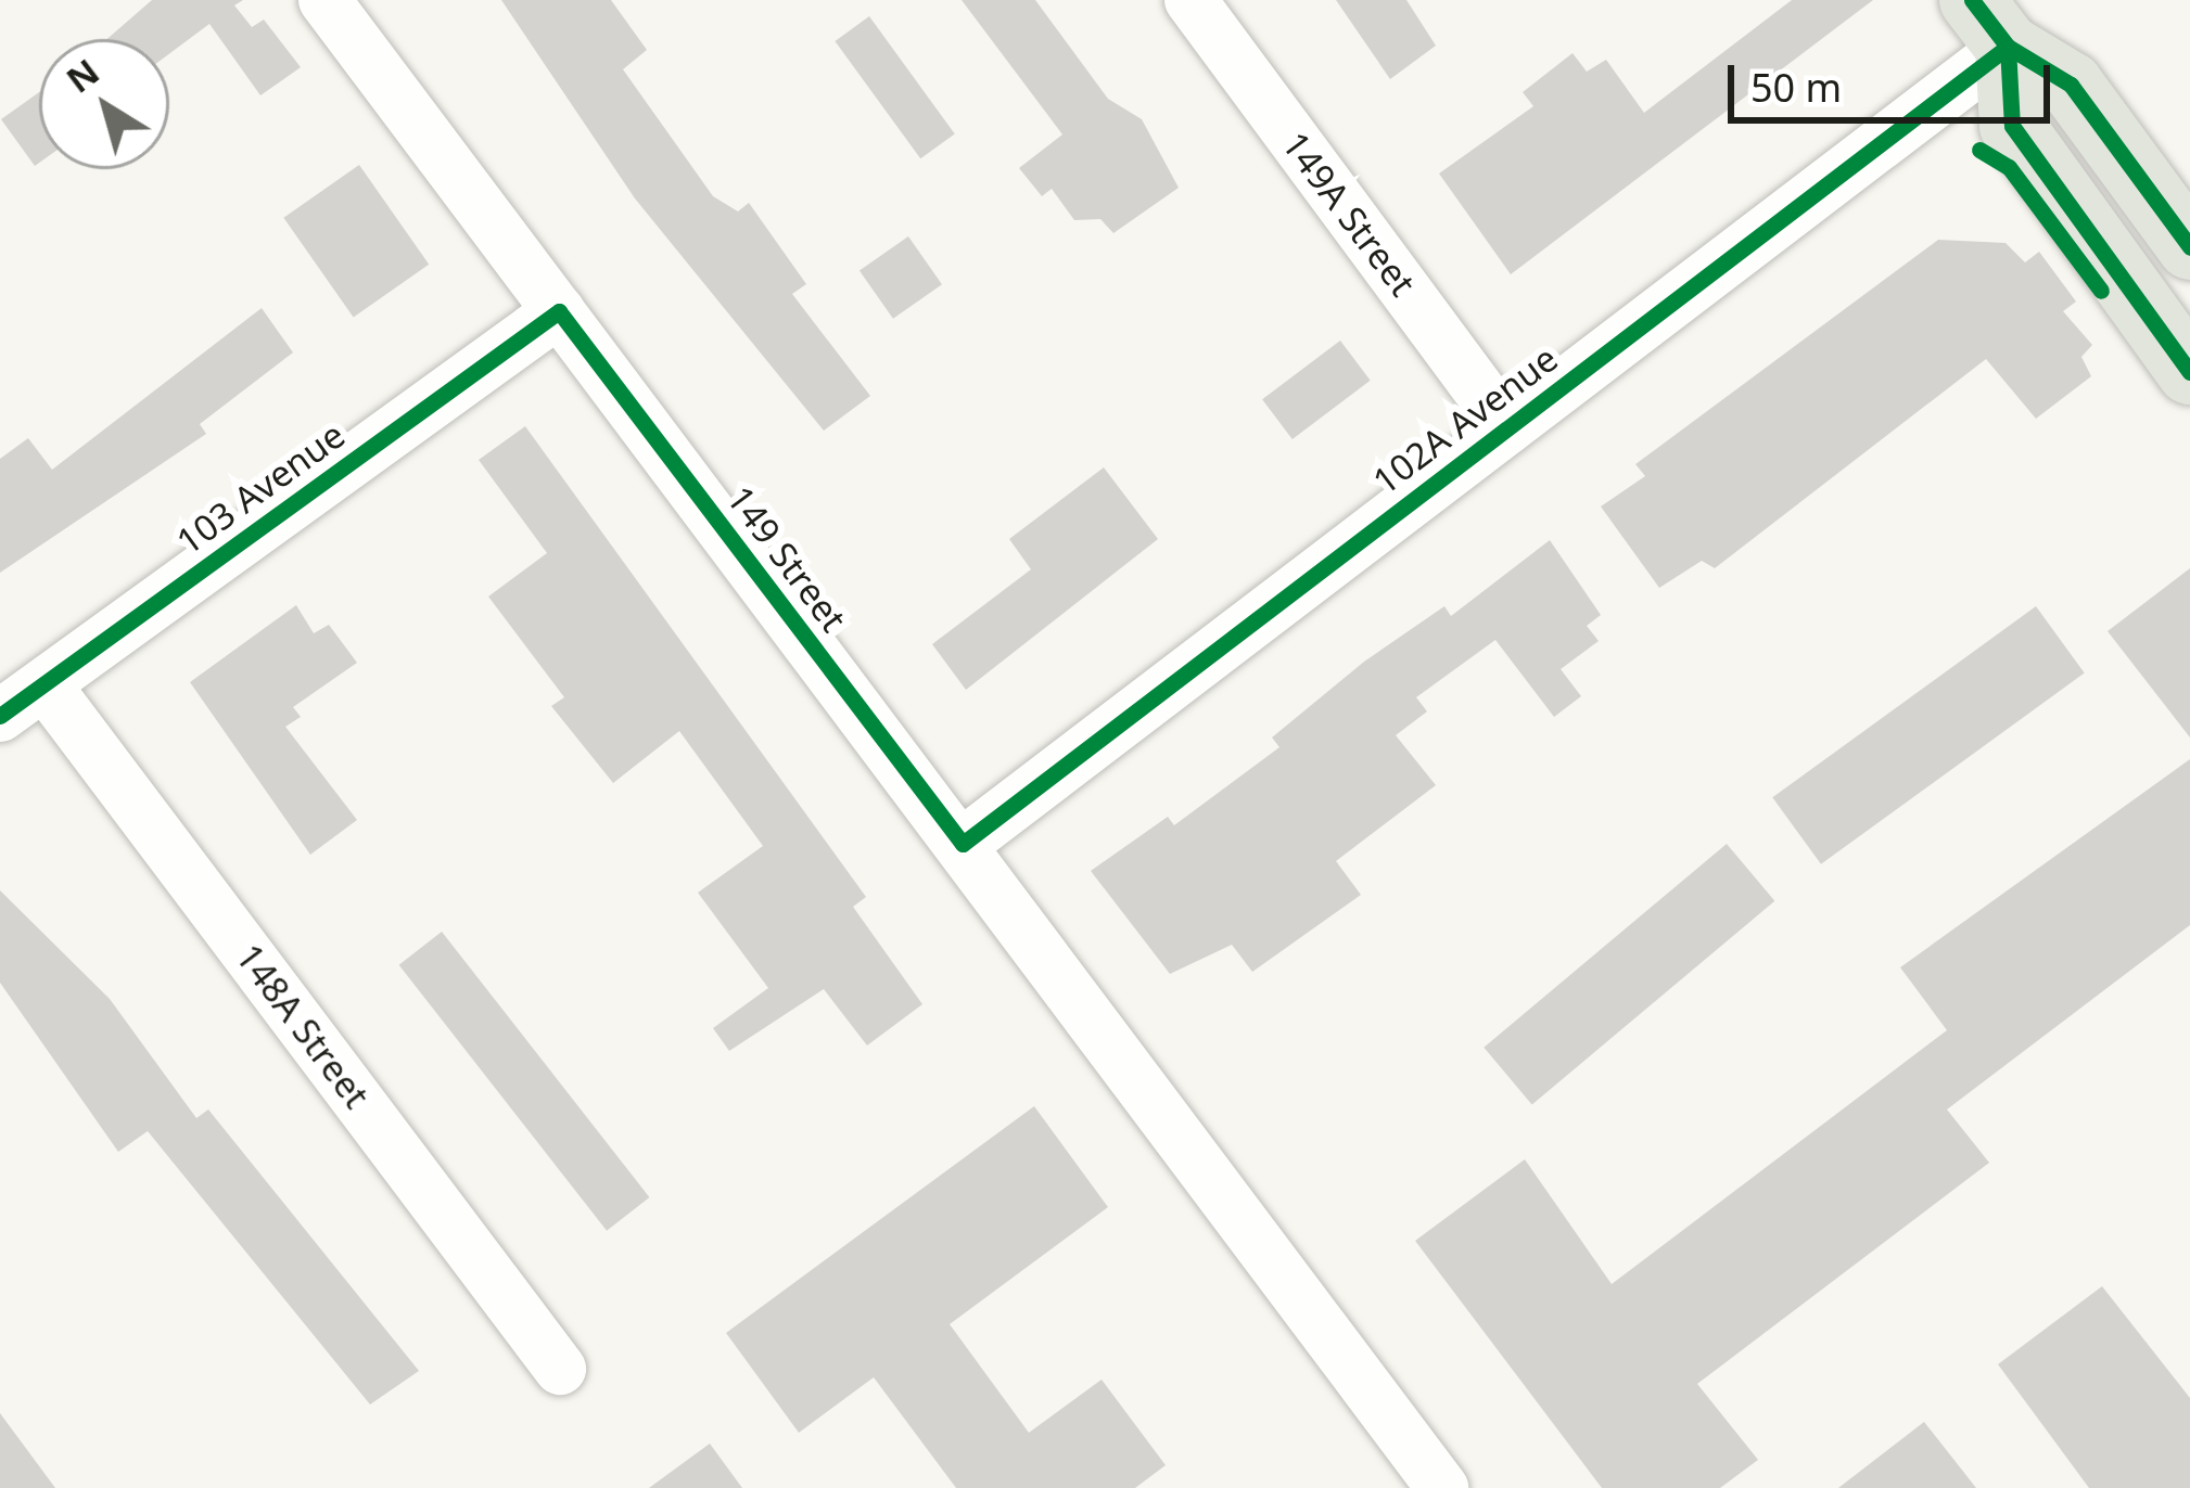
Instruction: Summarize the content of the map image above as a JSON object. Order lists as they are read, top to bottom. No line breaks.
{"streets":{"street":["149A Street","102A Avenue","103 Avenue","149 Street","148A Street"]},"crossings":[["149A Street","102A Avenue"],["102A Avenue","149 Street"],["103 Avenue","149 Street"],["103 Avenue","148A Street"]],"scale_bar":"50 m","north":"top left"}
